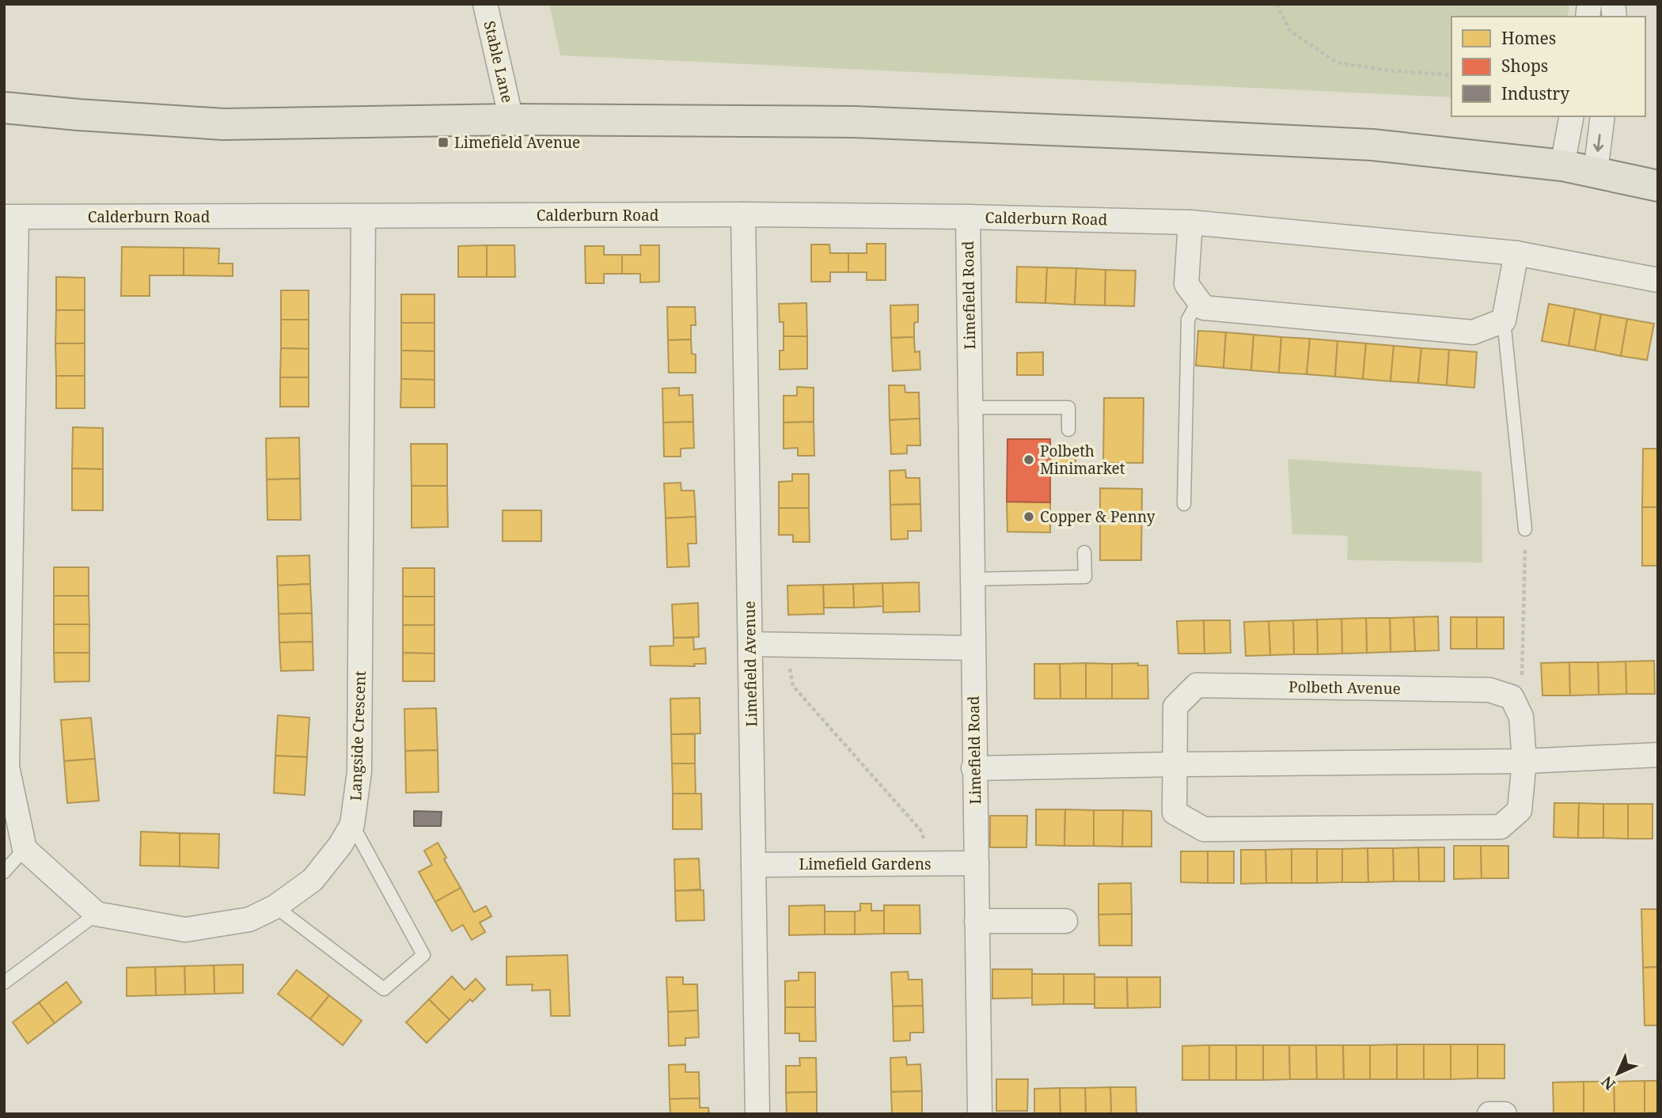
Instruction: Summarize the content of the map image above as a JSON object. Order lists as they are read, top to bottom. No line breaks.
{"streets":{"street":["Stable Lane","Calderburn Road","Limefield Road","Limefield Avenue","Polbeth Avenue","Langside Crescent","Limefield Gardens"]},"crossings":[["Calderburn Road","Limefield Road"],["Calderburn Road","Limefield Avenue"],["Calderburn Road","Langside Crescent"],["Limefield Road","Limefield Gardens"],["Limefield Avenue","Limefield Gardens"]],"places":{"transit":["Limefield Avenue"],"other":["Polbeth Minimarket","Copper & Penny"]},"legend":["Homes","Shops","Industry"],"north":"bottom left"}
